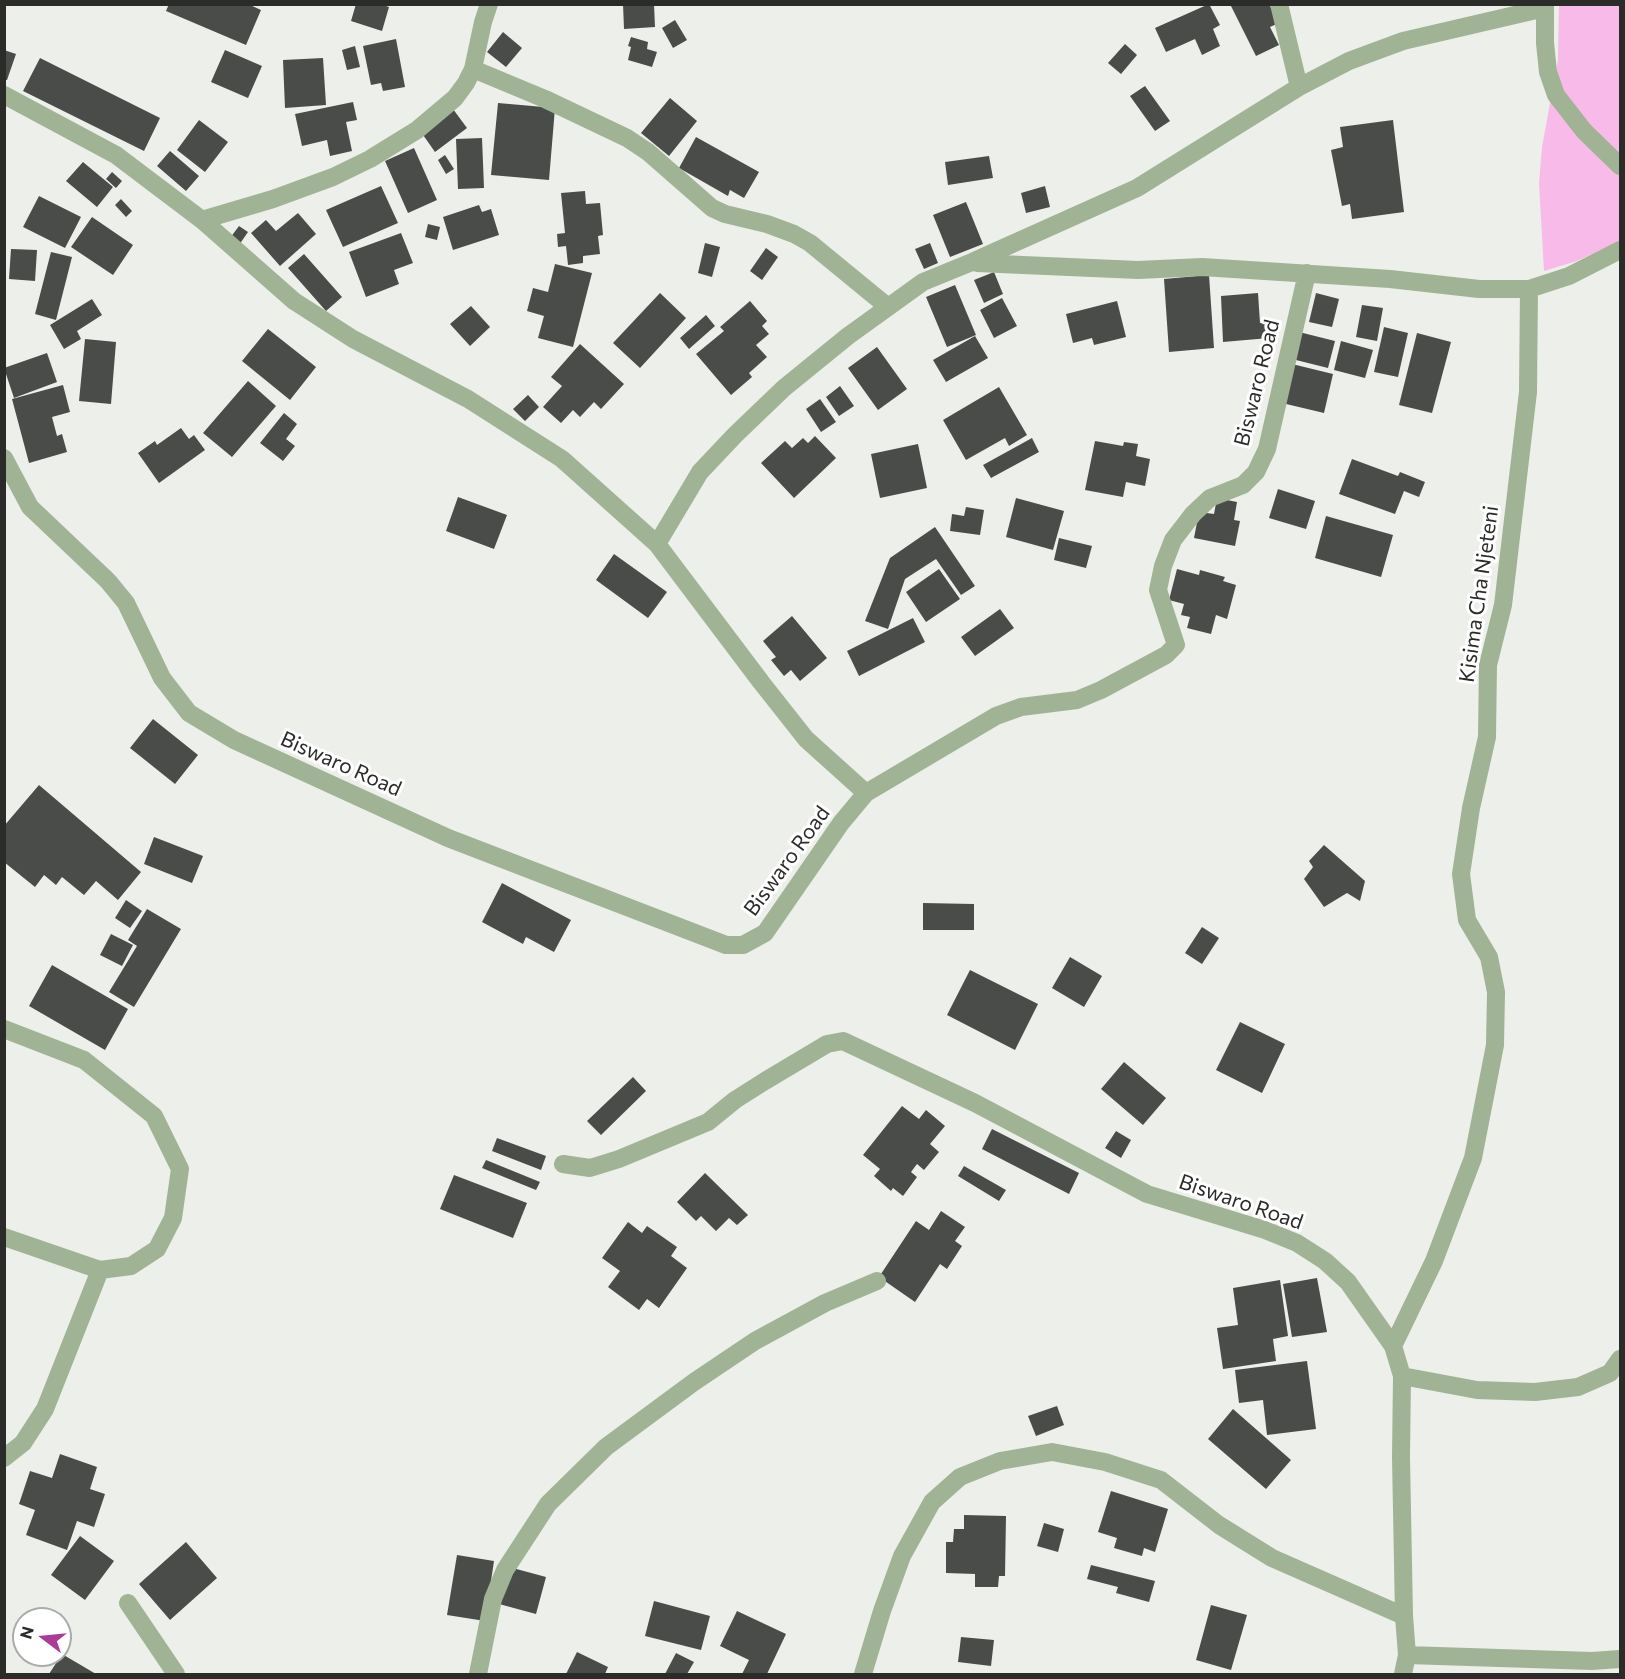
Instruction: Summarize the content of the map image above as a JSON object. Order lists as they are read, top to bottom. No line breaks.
{"streets":{"street":["Biswaro Road","Kisima Cha Njeteni"]},"crossings":[["Biswaro Road","Kisima Cha Njeteni"]],"north":"left"}
